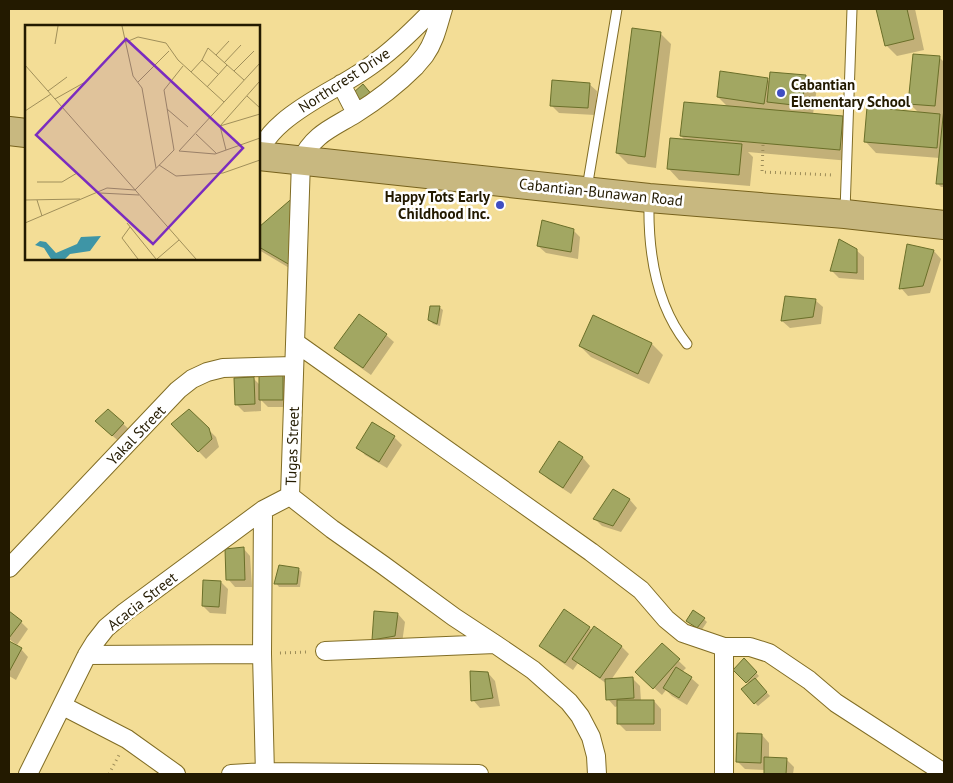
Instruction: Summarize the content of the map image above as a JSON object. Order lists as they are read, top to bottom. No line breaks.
{"streets":{"main road":["Cabantian-Bunawan Road"],"street":["Northcrest Drive","Yakal Street","Tugas Street","Acacia Street"]},"crossings":[["Northcrest Drive","Cabantian-Bunawan Road"],["Northcrest Drive","Tugas Street"],["Cabantian-Bunawan Road","Tugas Street"],["Yakal Street","Tugas Street"],["Tugas Street","Acacia Street"]],"places":["Cabantian Elementary School","Happy Tots Early Childhood Inc."]}
